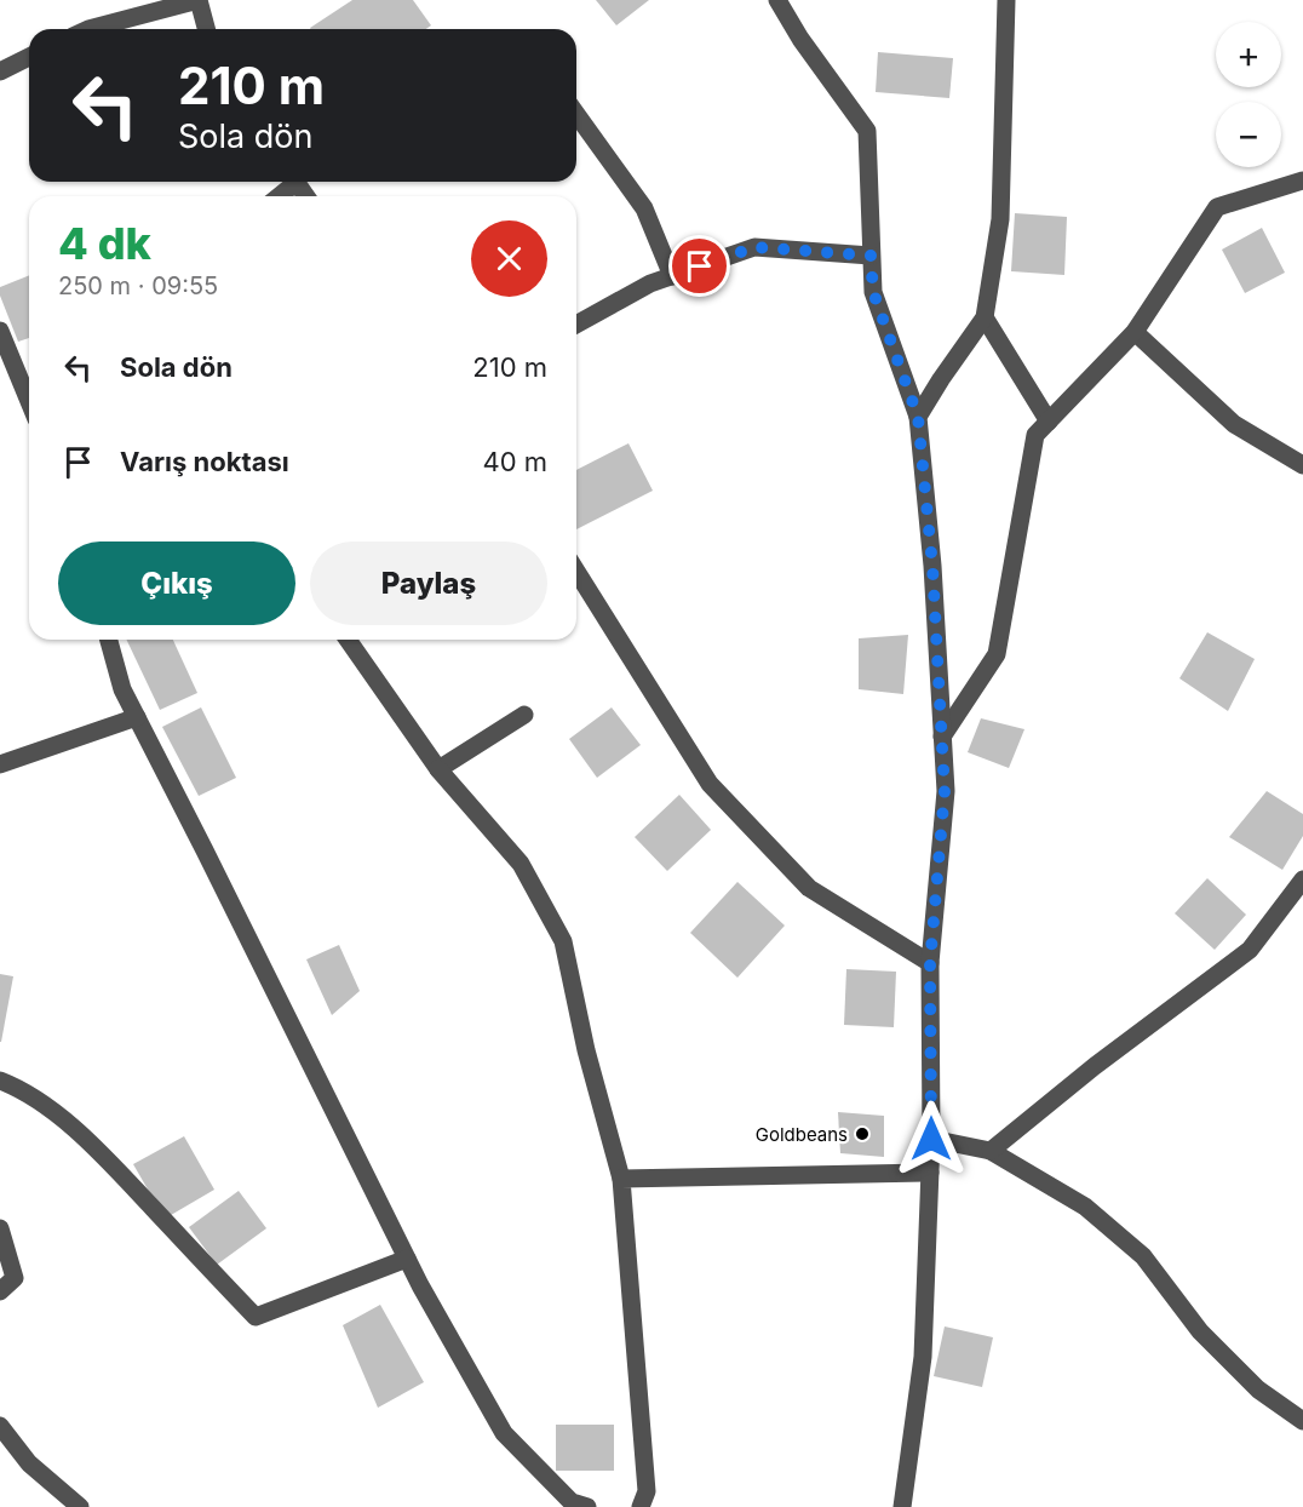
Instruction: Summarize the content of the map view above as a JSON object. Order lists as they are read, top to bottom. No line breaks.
{"places":["Goldbeans"],"page":{"map_buttons":["+","−"],"turn":["210 m","Sola dön"],"heading":["4 dk","250 m · 09:55"],"list":[{"name":"Sola dön","value":"210 m"},{"name":"Varış noktası","value":"40 m"}],"buttons":["Çıkış","Paylaş"]}}
